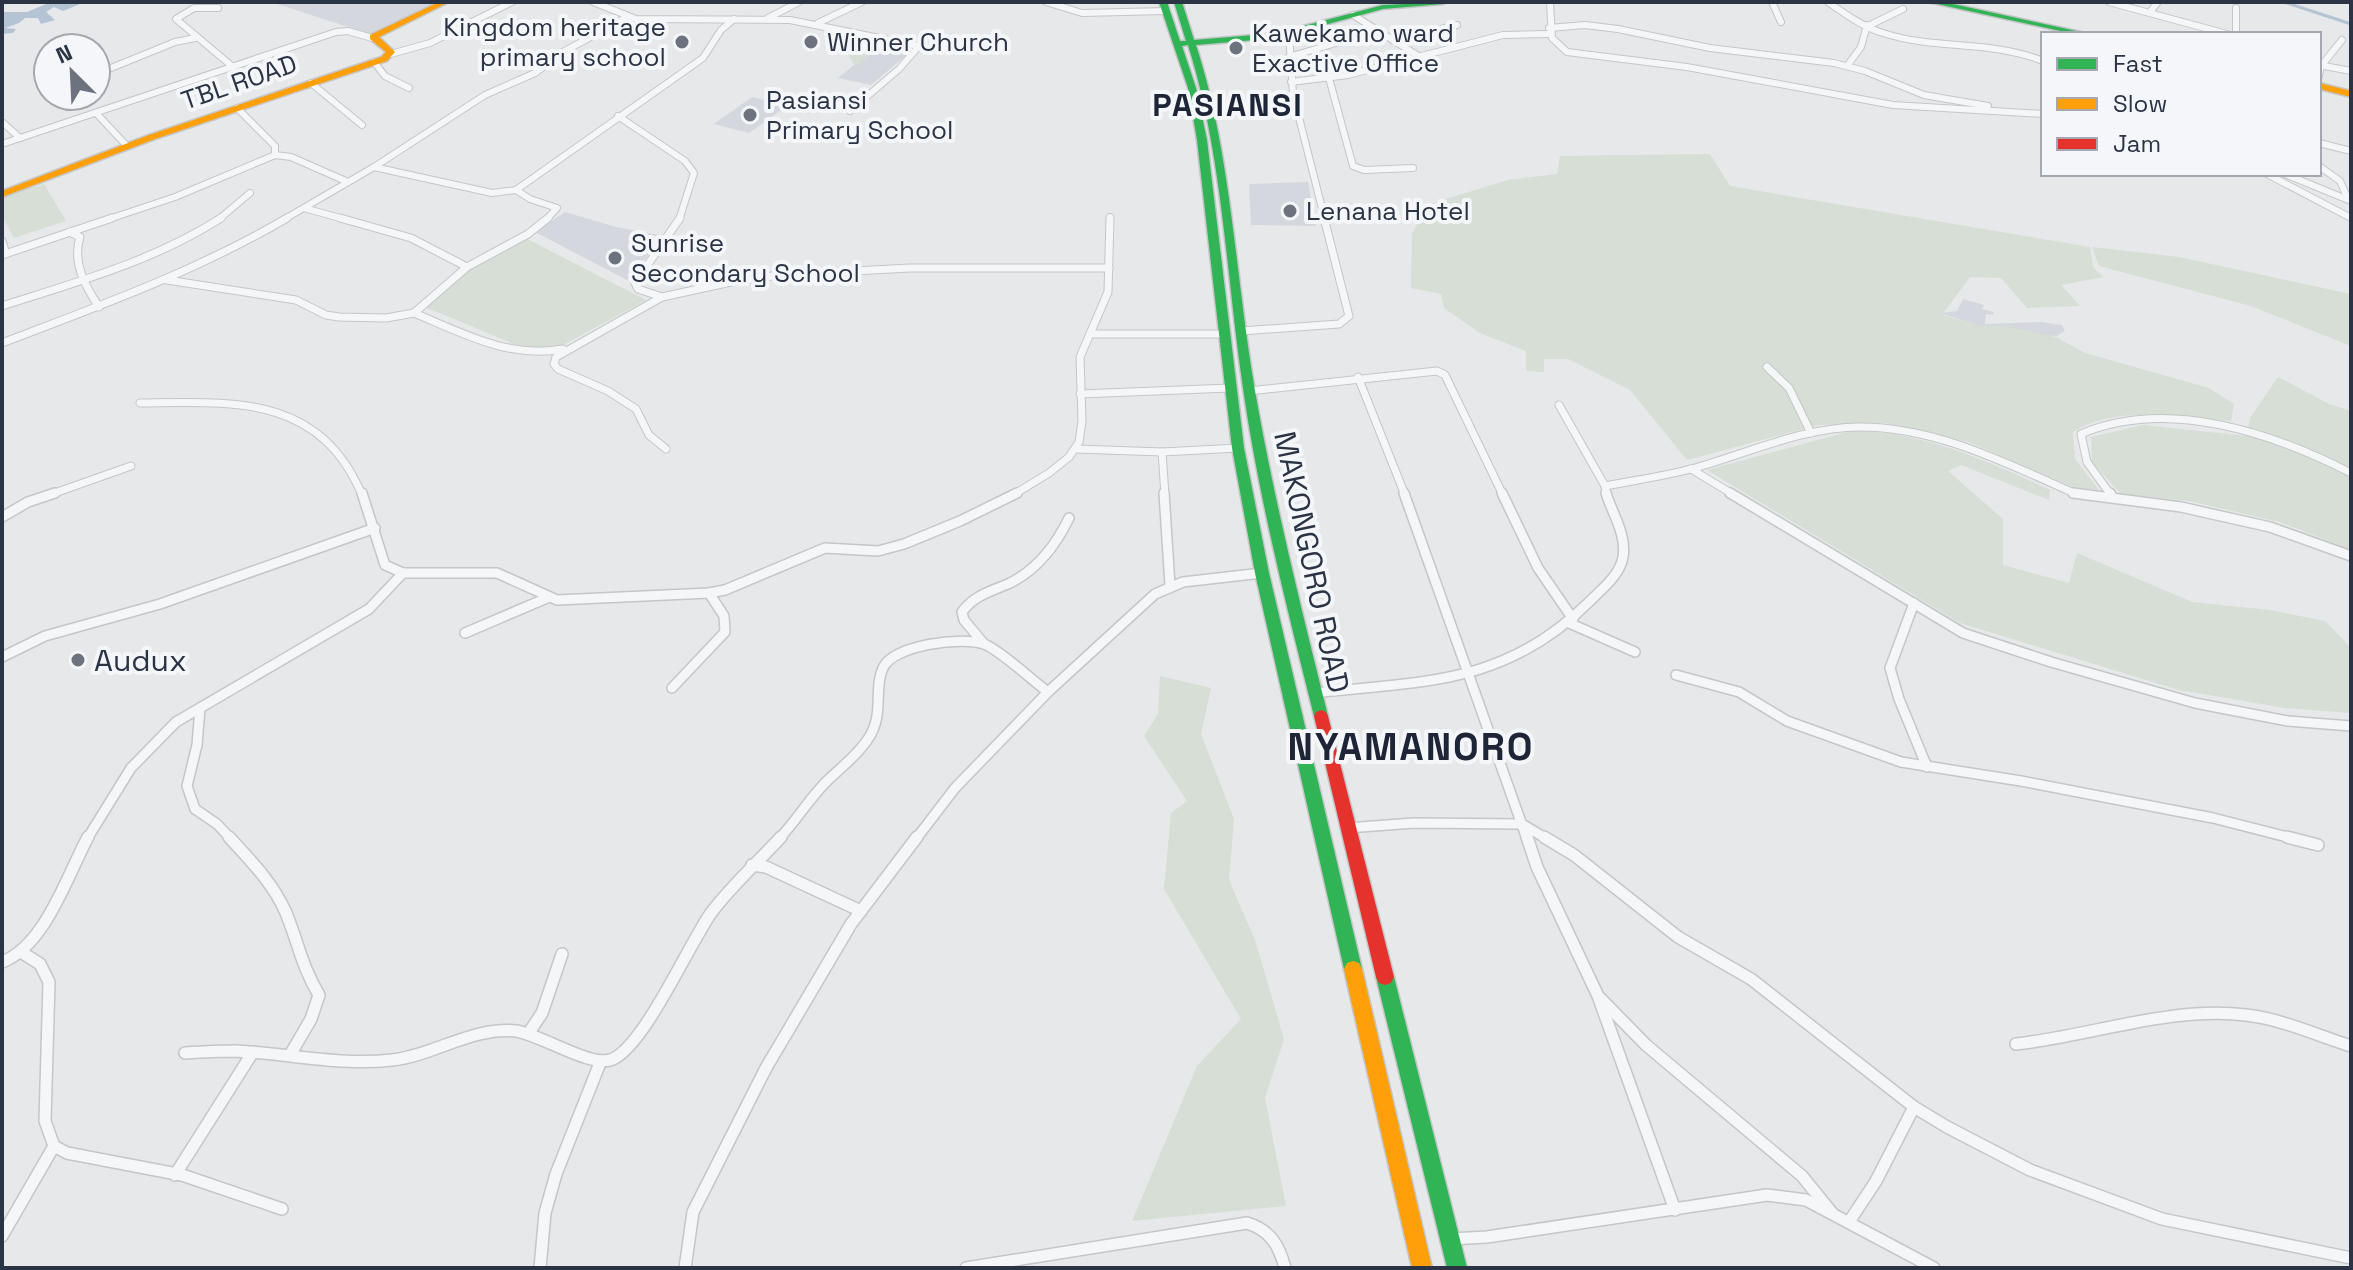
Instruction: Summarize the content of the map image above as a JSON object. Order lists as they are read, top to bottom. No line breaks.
{"streets":{"main road":["TBL ROAD","MAKONGORO ROAD"]},"districts":["PASIANSI","NYAMANORO"],"places":["Kingdom heritage primary school","Winner Church","Kawekamo ward Exactive Office","Pasiansi Primary School","Lenana Hotel","Sunrise Secondary School","Audux"],"legend":["Fast","Slow","Jam"],"north":"top left"}
